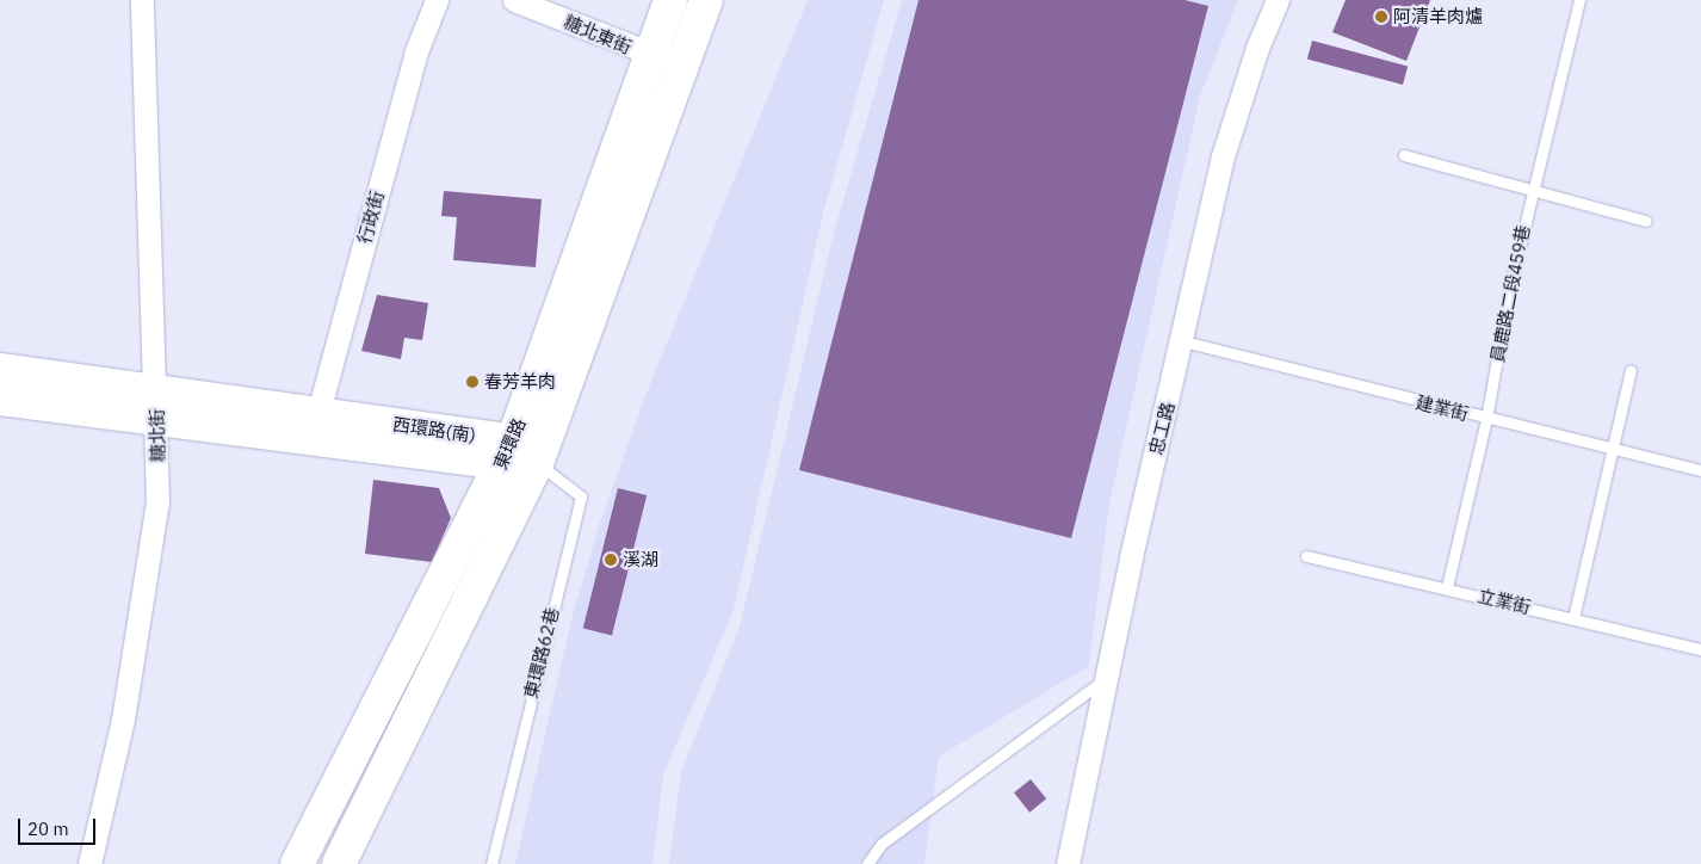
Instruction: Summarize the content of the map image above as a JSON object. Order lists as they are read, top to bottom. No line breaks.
{"streets":{"main road":["西環路(南)","東環路"],"street":["糖北東街","行政街","忠工路","糖北街"],"lane":["員鹿路二段459巷","建業街","立業街","東環路62巷"]},"crossings":[["糖北東街","東環路"],["行政街","西環路(南)"],["員鹿路二段459巷","建業街"],["員鹿路二段459巷","立業街"],["建業街","忠工路"],["西環路(南)","糖北街"],["西環路(南)","東環路"],["東環路","東環路62巷"]],"places":["阿清羊肉爐","春芳羊肉","溪湖"],"scale_bar":"20 m"}
